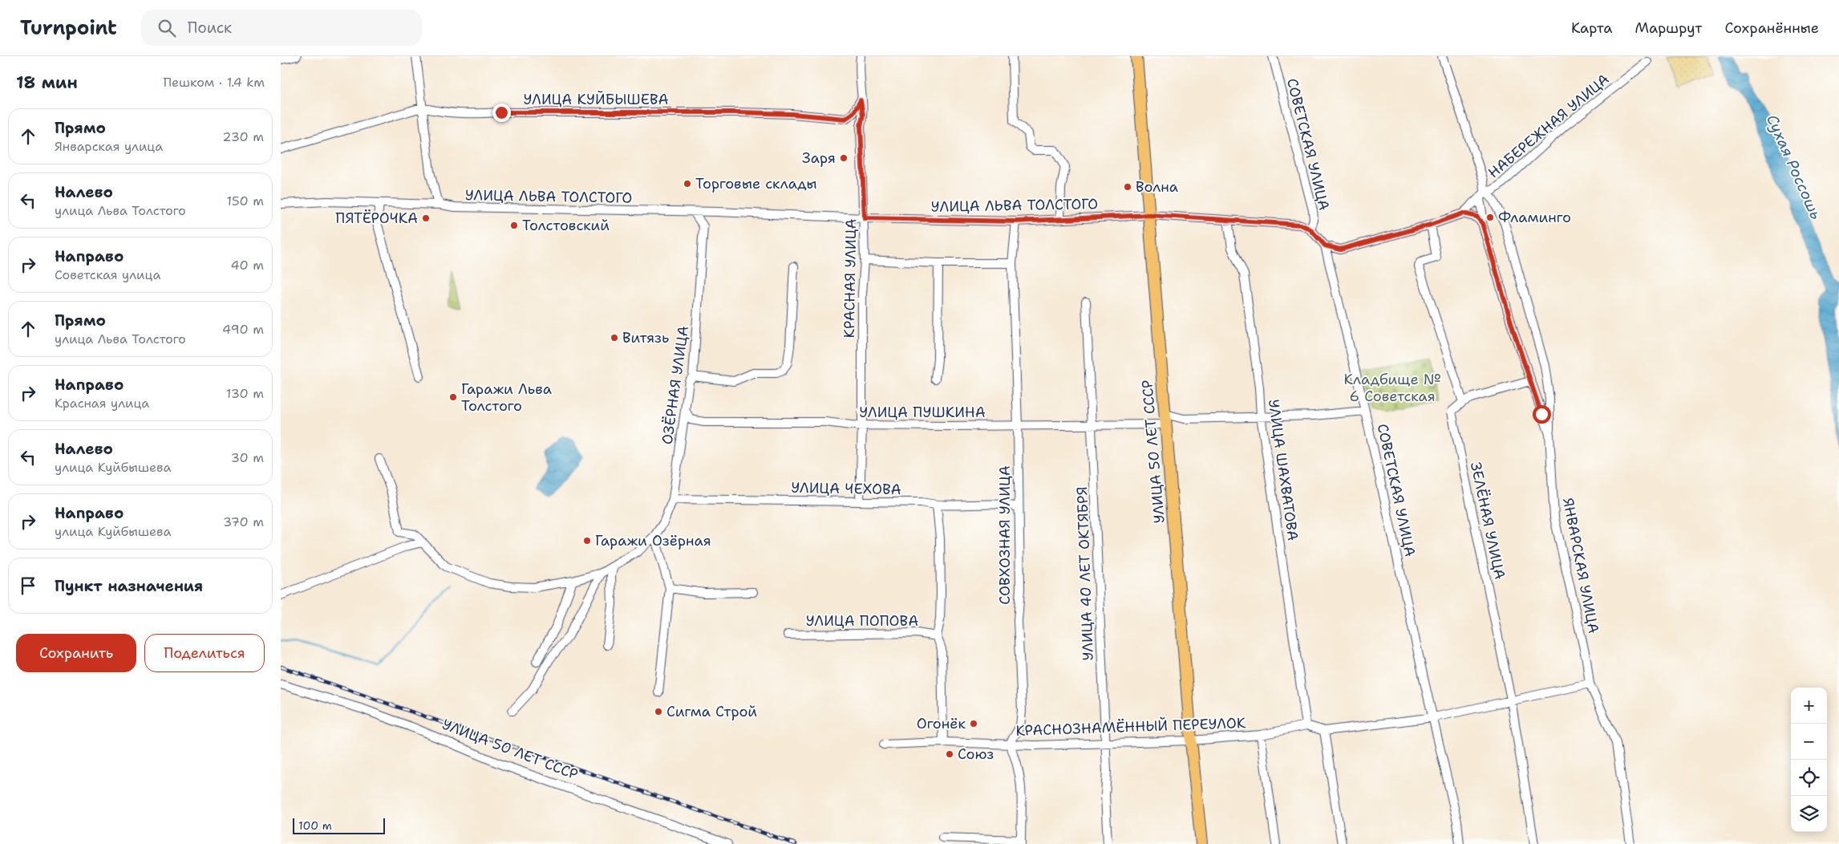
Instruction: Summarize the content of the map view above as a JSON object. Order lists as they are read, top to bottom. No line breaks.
{"streets":{"main road":["УЛИЦА 50 ЛЕТ СССР"],"street":["УЛИЦА КУЙБЫШЕВА","НАБЕРЕЖНАЯ УЛИЦА","СОВЕТСКАЯ УЛИЦА","УЛИЦА ЛЬВА ТОЛСТОГО","КРАСНАЯ УЛИЦА","ОЗЁРНАЯ УЛИЦА","УЛИЦА ПУШКИНА","УЛИЦА ШАХВАТОВА","УЛИЦА ЧЕХОВА","ЗЕЛЁНАЯ УЛИЦА","СОВХОЗНАЯ УЛИЦА","ЯНВАРСКАЯ УЛИЦА","УЛИЦА 40 ЛЕТ ОКТЯБРЯ","УЛИЦА ПОПОВА","КРАСНОЗНАМЁННЫЙ ПЕРЕУЛОК"]},"crossings":[["УЛИЦА КУЙБЫШЕВА","КРАСНАЯ УЛИЦА"],["СОВЕТСКАЯ УЛИЦА","УЛИЦА ЛЬВА ТОЛСТОГО"],["СОВЕТСКАЯ УЛИЦА","УЛИЦА ПУШКИНА"],["СОВЕТСКАЯ УЛИЦА","КРАСНОЗНАМЁННЫЙ ПЕРЕУЛОК"],["УЛИЦА ЛЬВА ТОЛСТОГО","КРАСНАЯ УЛИЦА"],["УЛИЦА ЛЬВА ТОЛСТОГО","УЛИЦА 50 ЛЕТ СССР"],["УЛИЦА ЛЬВА ТОЛСТОГО","УЛИЦА ШАХВАТОВА"],["УЛИЦА ЛЬВА ТОЛСТОГО","СОВХОЗНАЯ УЛИЦА"],["КРАСНАЯ УЛИЦА","УЛИЦА ПУШКИНА"],["КРАСНАЯ УЛИЦА","УЛИЦА ЧЕХОВА"],["ОЗЁРНАЯ УЛИЦА","УЛИЦА ПУШКИНА"],["ОЗЁРНАЯ УЛИЦА","УЛИЦА ЧЕХОВА"],["УЛИЦА ПУШКИНА","УЛИЦА 50 ЛЕТ СССР"],["УЛИЦА ПУШКИНА","УЛИЦА ШАХВАТОВА"],["УЛИЦА ПУШКИНА","СОВХОЗНАЯ УЛИЦА"],["УЛИЦА ПУШКИНА","УЛИЦА 40 ЛЕТ ОКТЯБРЯ"],["УЛИЦА 50 ЛЕТ СССР","КРАСНОЗНАМЁННЫЙ ПЕРЕУЛОК"],["УЛИЦА ШАХВАТОВА","КРАСНОЗНАМЁННЫЙ ПЕРЕУЛОК"],["УЛИЦА ЧЕХОВА","СОВХОЗНАЯ УЛИЦА"],["ЗЕЛЁНАЯ УЛИЦА","КРАСНОЗНАМЁННЫЙ ПЕРЕУЛОК"],["СОВХОЗНАЯ УЛИЦА","КРАСНОЗНАМЁННЫЙ ПЕРЕУЛОК"],["ЯНВАРСКАЯ УЛИЦА","КРАСНОЗНАМЁННЫЙ ПЕРЕУЛОК"],["УЛИЦА 40 ЛЕТ ОКТЯБРЯ","КРАСНОЗНАМЁННЫЙ ПЕРЕУЛОК"]],"water":["Сухая Россошь"],"parks":["Кладбище № 6 Советская"],"places":["Заря","Торговые склады","Волна","Фламинго","ПЯТЁРОЧКА","Толстовский","Витязь","Гаражи Льва Толстого","Гаражи Озёрная","Сигма Строй","Огонёк","Союз"],"scale_bar":"100 m","page":{"header":"Turnpoint","search":"Поиск","nav":["Карта","Маршрут","Сохранённые"],"heading":["18 мин","Пешком · 1.4 km"],"list":[["Прямо","Январская улица","230 m"],["Налево","улица Льва Толстого","150 m"],["Направо","Советская улица","40 m"],["Прямо","улица Льва Толстого","490 m"],["Направо","Красная улица","130 m"],["Налево","улица Куйбышева","30 m"],["Направо","улица Куйбышева","370 m"],"Пункт назначения"],"buttons":["Сохранить","Поделиться"],"map_buttons":["+","−"],"scale":"100 m"}}
